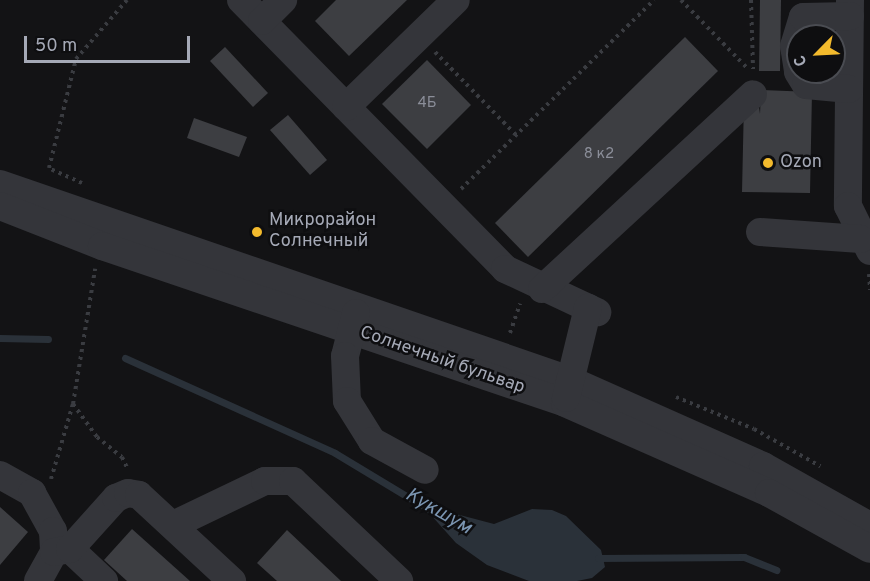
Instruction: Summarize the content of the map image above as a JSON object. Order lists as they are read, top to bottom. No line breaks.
{"streets":{"street":["Солнечный бульвар"]},"water":["Кукшум"],"places":["Ozon","Микрорайон Солнечный"],"house_numbers":["4Б","8 к2"],"scale_bar":"50 m","north":"bottom left"}
